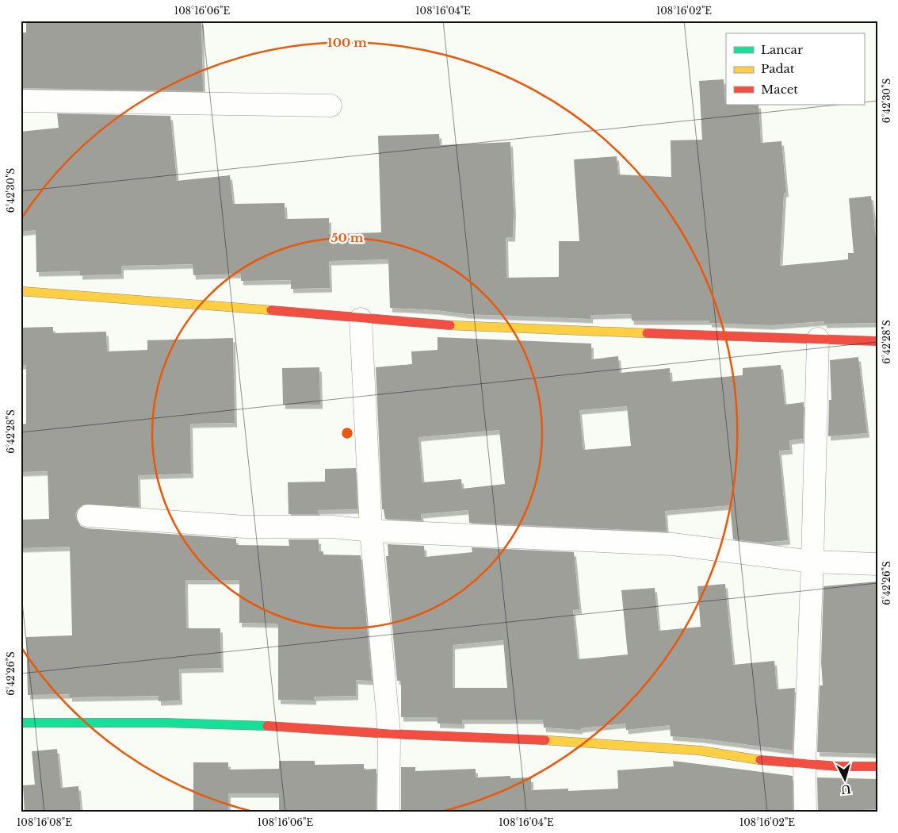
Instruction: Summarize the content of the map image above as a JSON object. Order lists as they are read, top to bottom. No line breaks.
{"legend":["Lancar","Padat","Macet"],"north":"bottom","coordinates":["108°16'06\"E","108°16'04\"E","108°16'02\"E","6°42'30\"S","6°42'28\"S","6°42'26\"S","108°16'08\"E"],"rings":["100 m","50 m"]}
